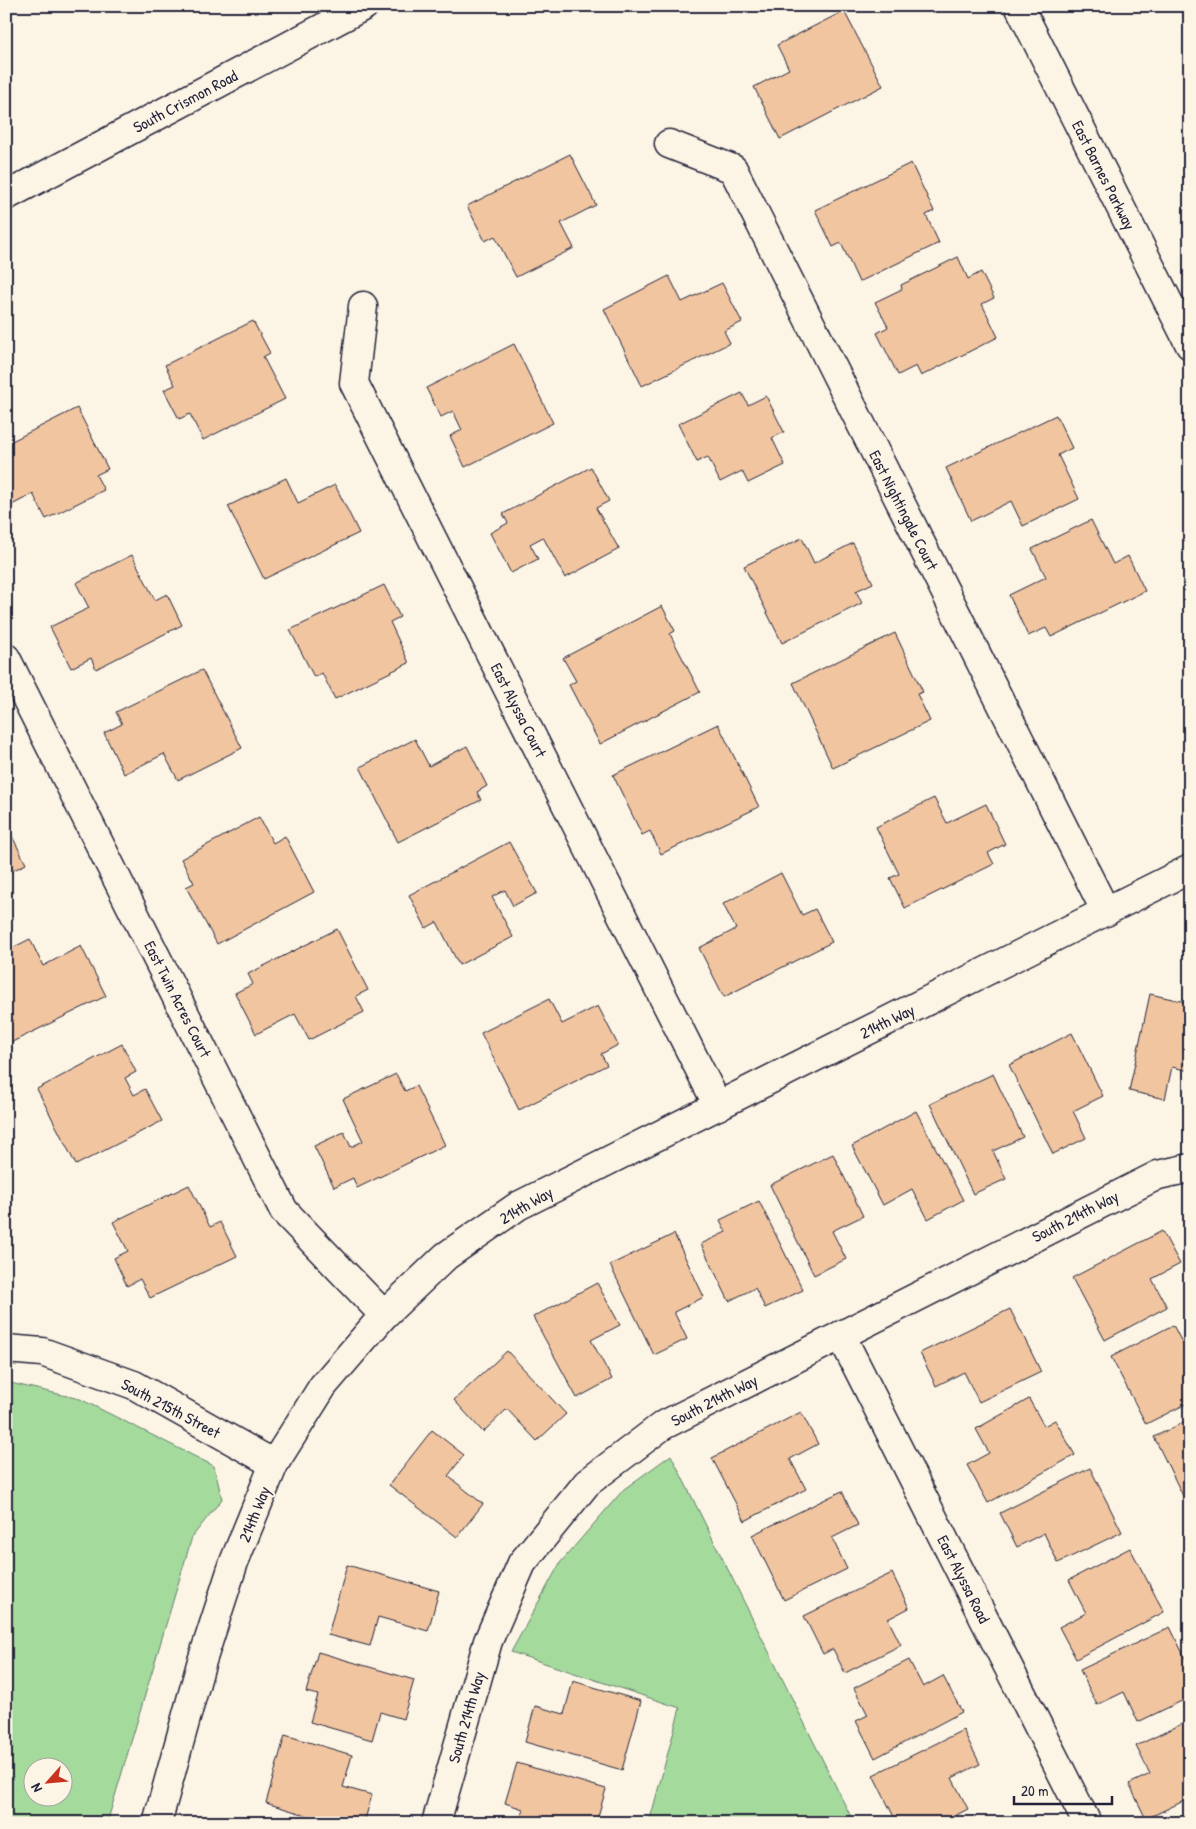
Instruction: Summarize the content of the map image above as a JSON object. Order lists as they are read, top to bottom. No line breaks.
{"streets":{"street":["South Crismon Road","East Barnes Parkway","East Nightingale Court","East Alyssa Court","East Twin Acres Court","214th Way","South 214th Way","South 215th Street","East Alyssa Road"]},"crossings":[["East Nightingale Court","214th Way"],["East Alyssa Court","214th Way"],["East Twin Acres Court","214th Way"],["214th Way","South 215th Street"],["South 214th Way","East Alyssa Road"]],"scale_bar":"20 m","north":"bottom left"}
